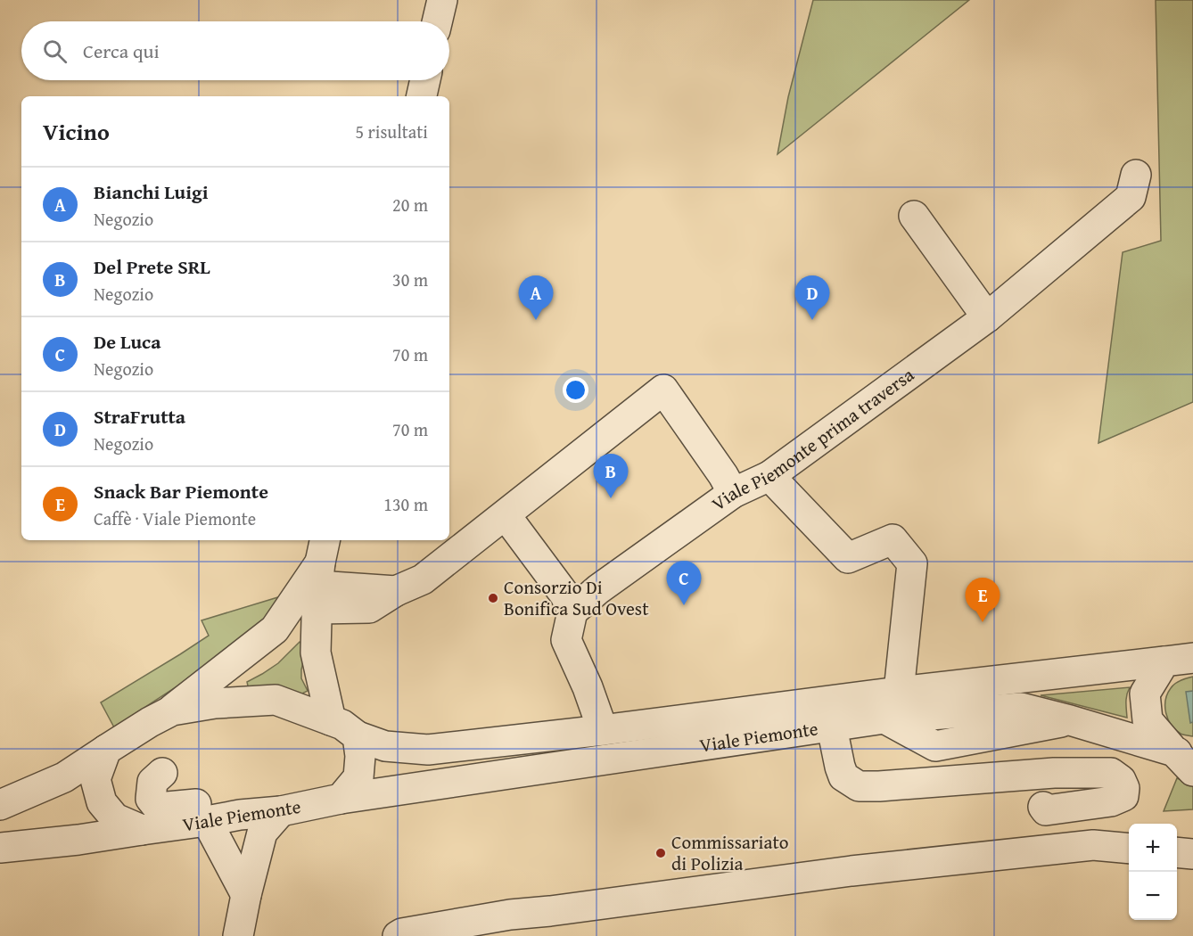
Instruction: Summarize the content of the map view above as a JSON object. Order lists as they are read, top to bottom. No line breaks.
{"streets":{"street":["Viale Piemonte prima traversa","Viale Piemonte"]},"places":["Consorzio Di Bonifica Sud Ovest","Commissariato di Polizia"],"page":{"search":"Cerca qui","heading":["Vicino","5 risultati"],"list":[{"mark":"A","name":"Bianchi Luigi","note":"Negozio","value":"20 m"},{"mark":"B","name":"Del Prete SRL","note":"Negozio","value":"30 m"},{"mark":"C","name":"De Luca","note":"Negozio","value":"70 m"},{"mark":"D","name":"StraFrutta","note":"Negozio","value":"70 m"},{"mark":"E","name":"Snack Bar Piemonte","note":"Caffè · Viale Piemonte","value":"130 m"}],"pins":["A","D","B","C","E"],"map_buttons":["+","−"]}}
